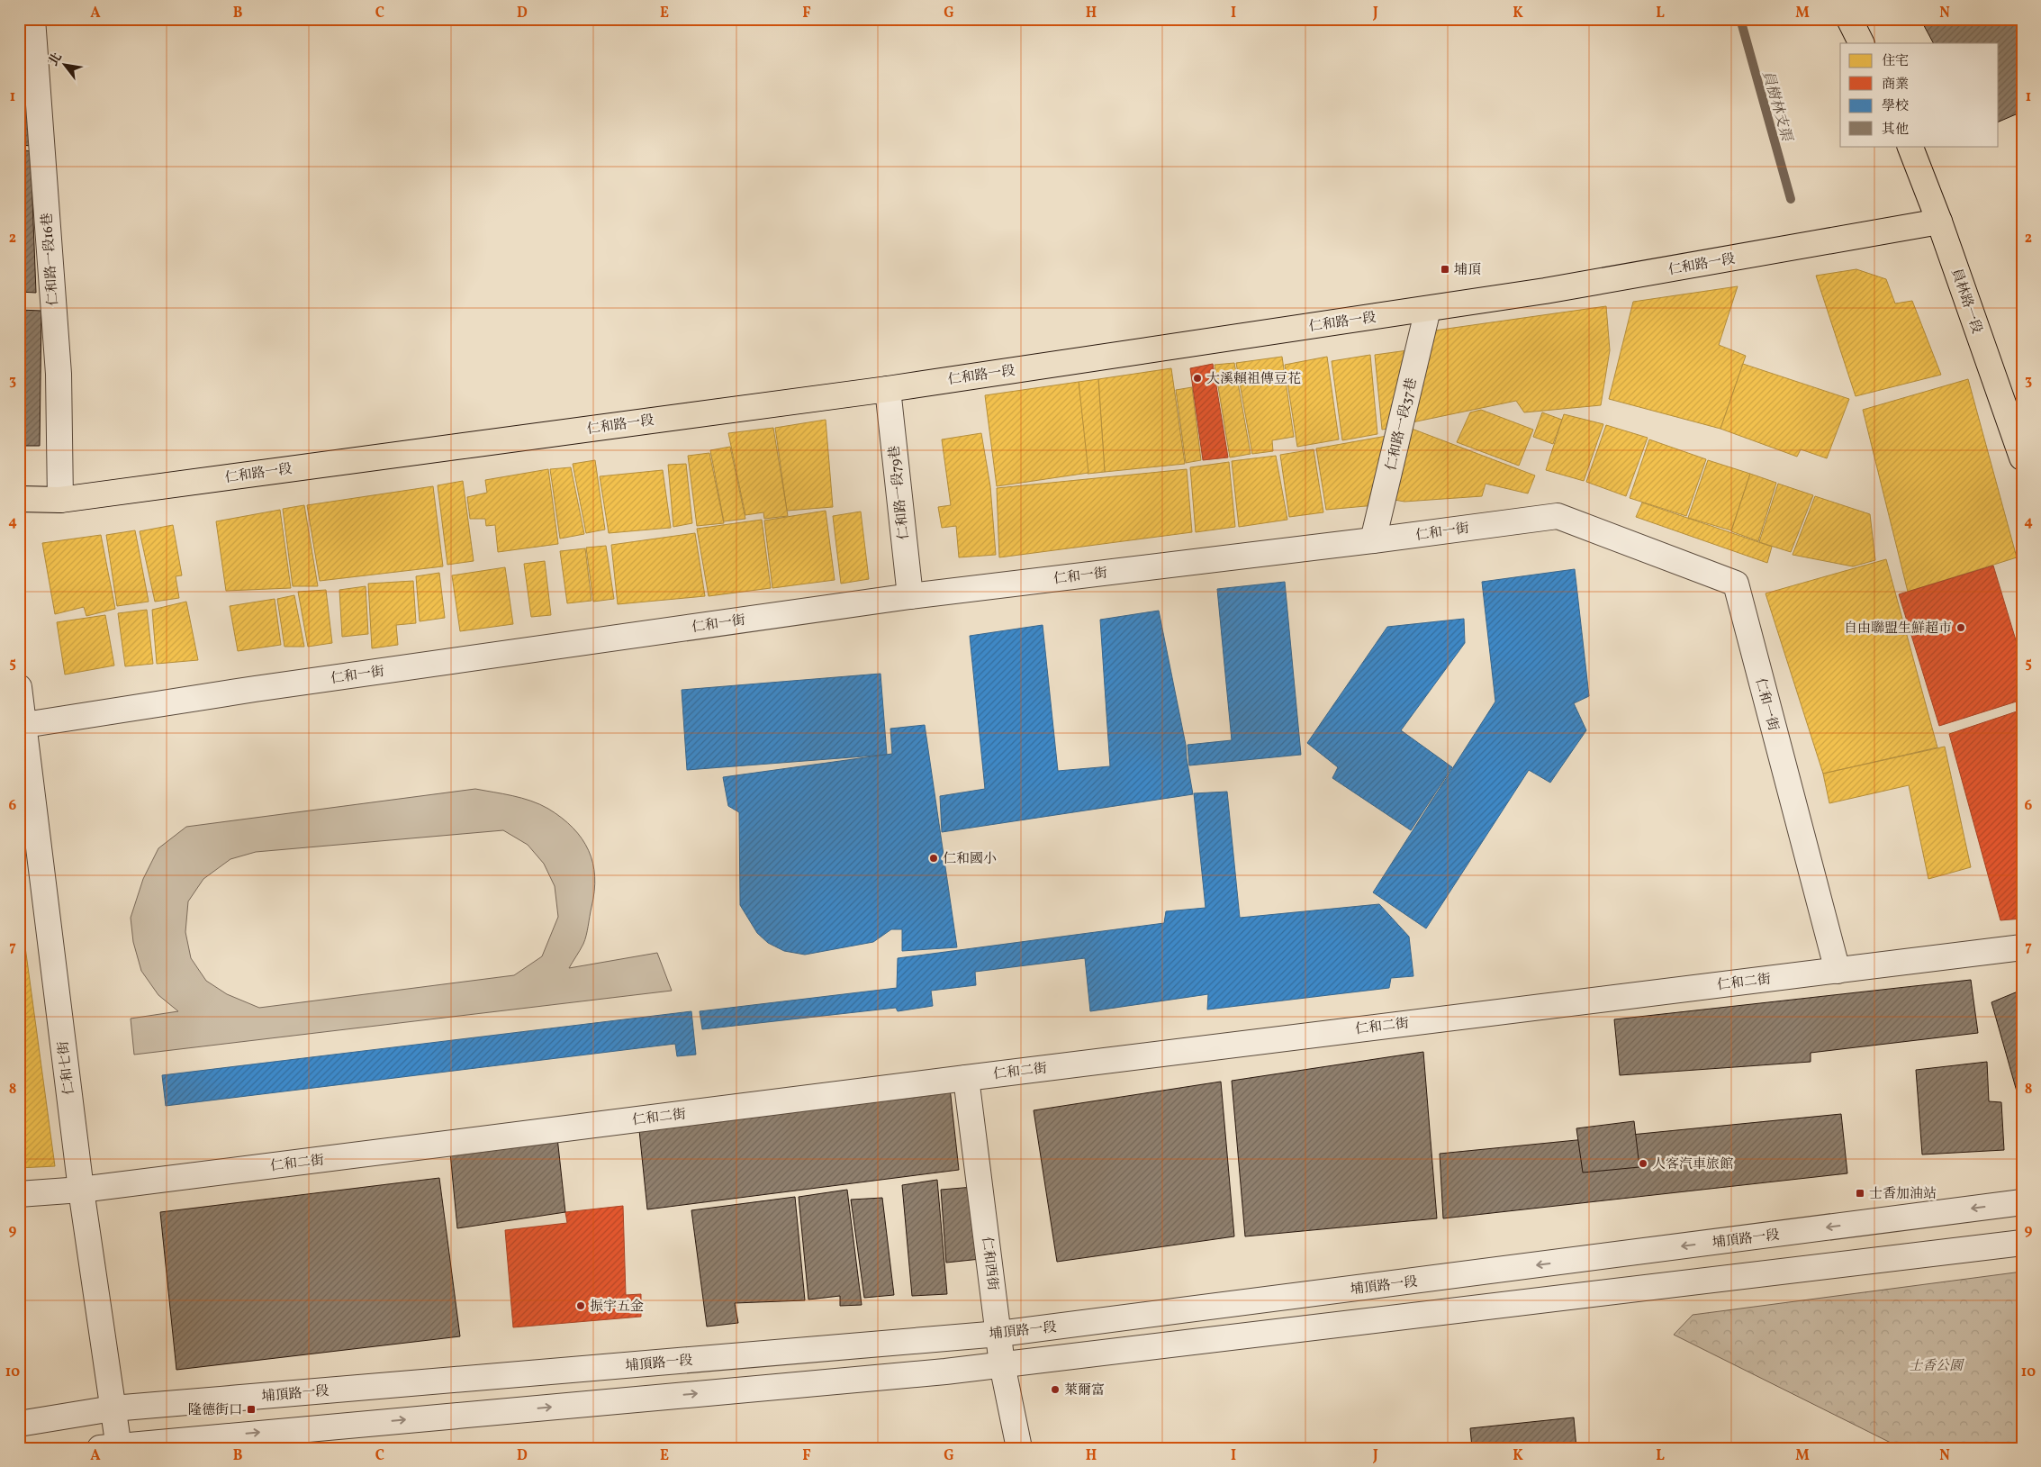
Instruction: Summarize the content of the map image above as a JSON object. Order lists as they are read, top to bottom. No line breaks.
{"streets":{"main road":["仁和路一段","員林路一段"],"street":["仁和路一段16巷","仁和路一段37巷","仁和路一段79巷","仁和一街","仁和二街","仁和七街","埔頂路一段","仁和西街"]},"crossings":[["仁和路一段16巷","仁和路一段"],["仁和路一段","員林路一段"],["仁和路一段","仁和路一段37巷"],["仁和路一段","仁和路一段79巷"],["仁和路一段37巷","仁和一街"],["仁和路一段79巷","仁和一街"],["仁和一街","仁和二街"],["仁和一街","仁和七街"],["仁和二街","仁和七街"],["仁和二街","仁和西街"],["仁和七街","埔頂路一段"],["埔頂路一段","仁和西街"]],"water":["員樹林支渠"],"parks":["士香公園"],"places":{"transit":["埔頂","士香加油站","隆德街口"],"other":["大溪賴祖傳豆花","自由聯盟生鮮超市","仁和國小","人客汽車旅館","振宇五金","萊爾富"]},"legend":["住宅","商業","學校","其他"],"north":"top left","grid":{"columns":["A","B","C","D","E","F","G","H","I","J","K","L","M","N"],"rows":["1","2","3","4","5","6","7","8","9","10"]}}
